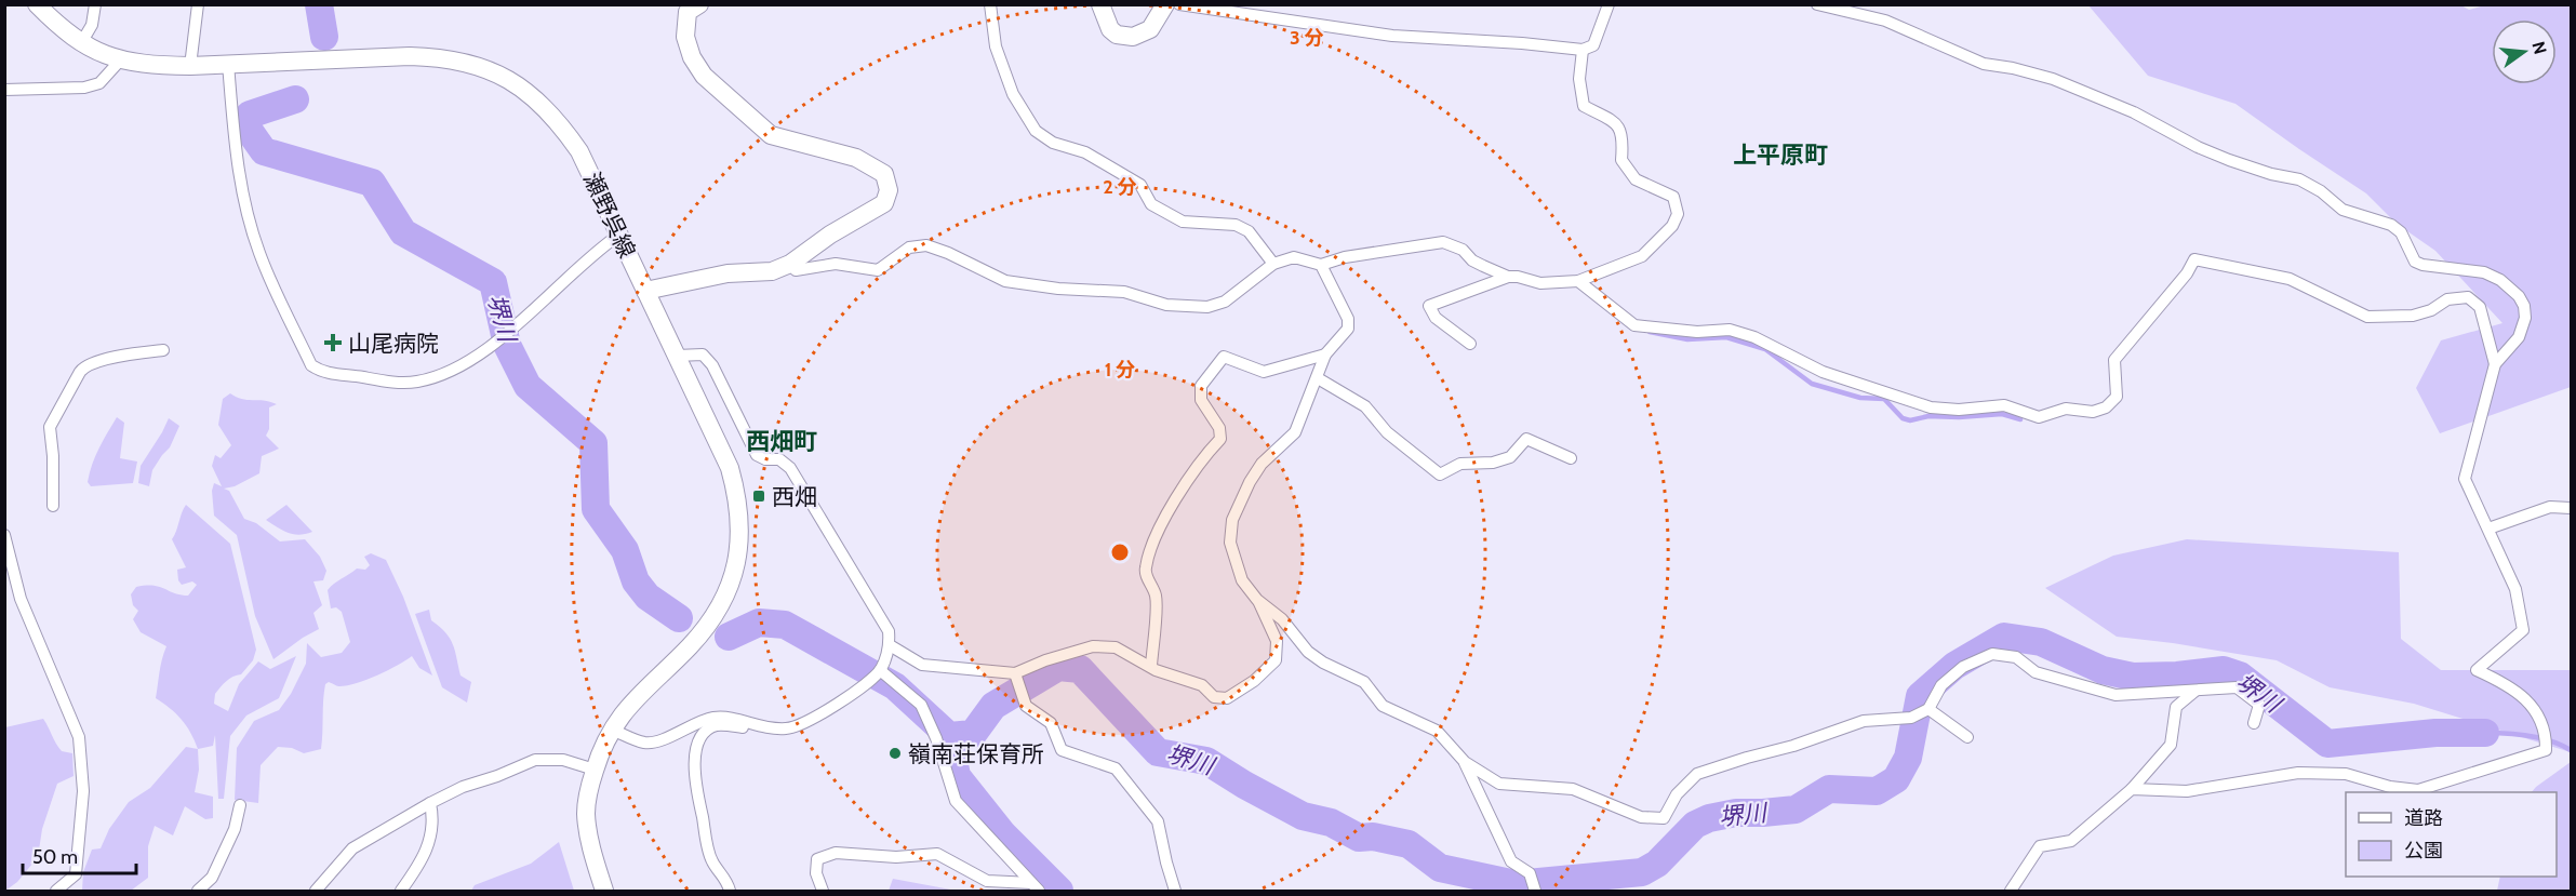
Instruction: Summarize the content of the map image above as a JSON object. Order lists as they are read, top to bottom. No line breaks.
{"streets":{"main road":["瀬野呉線"]},"districts":["上平原町","西畑町"],"water":["堺川"],"places":{"health":["山尾病院"],"transit":["西畑"],"other":["嶺南荘保育所"]},"legend":["道路","公園"],"scale_bar":"50 m","north":"right","rings":["3 分","2 分","1 分"]}
